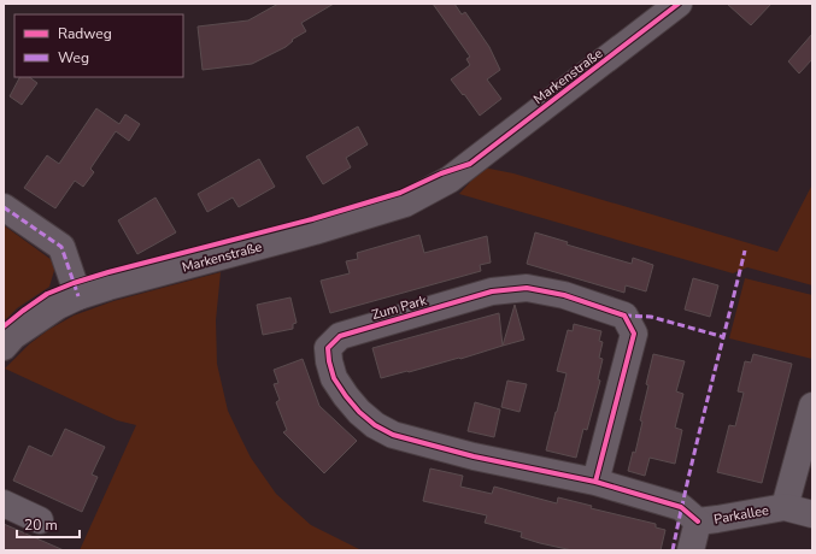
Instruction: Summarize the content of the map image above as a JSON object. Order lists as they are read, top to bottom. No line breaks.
{"streets":{"street":["Markenstraße","Zum Park","Parkallee"]},"crossings":[["Zum Park","Parkallee"]],"legend":["Radweg","Weg"],"scale_bar":"20 m"}
